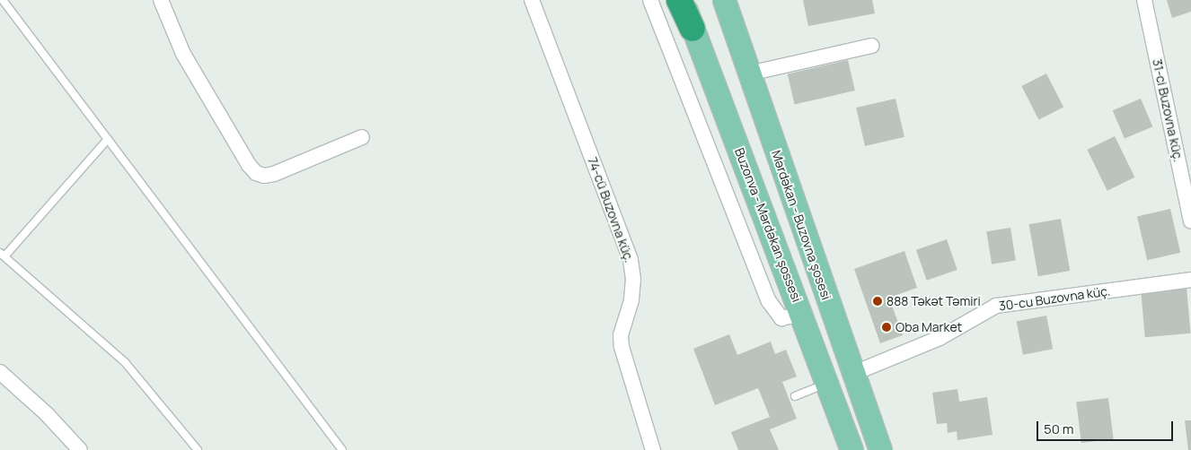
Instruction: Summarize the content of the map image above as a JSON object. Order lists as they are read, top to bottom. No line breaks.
{"streets":{"main road":["Buzonva - Mərdəkan şossesi","Mərdəkan - Buzovna şosesi"],"street":["31-ci Buzovna küç.","74-cü Buzovna küç.","30-cu Buzovna küç."]},"crossings":[["Mərdəkan - Buzovna şosesi","30-cu Buzovna küç."]],"places":["888 Təkət Təmiri","Oba Market"],"scale_bar":"50 m"}
